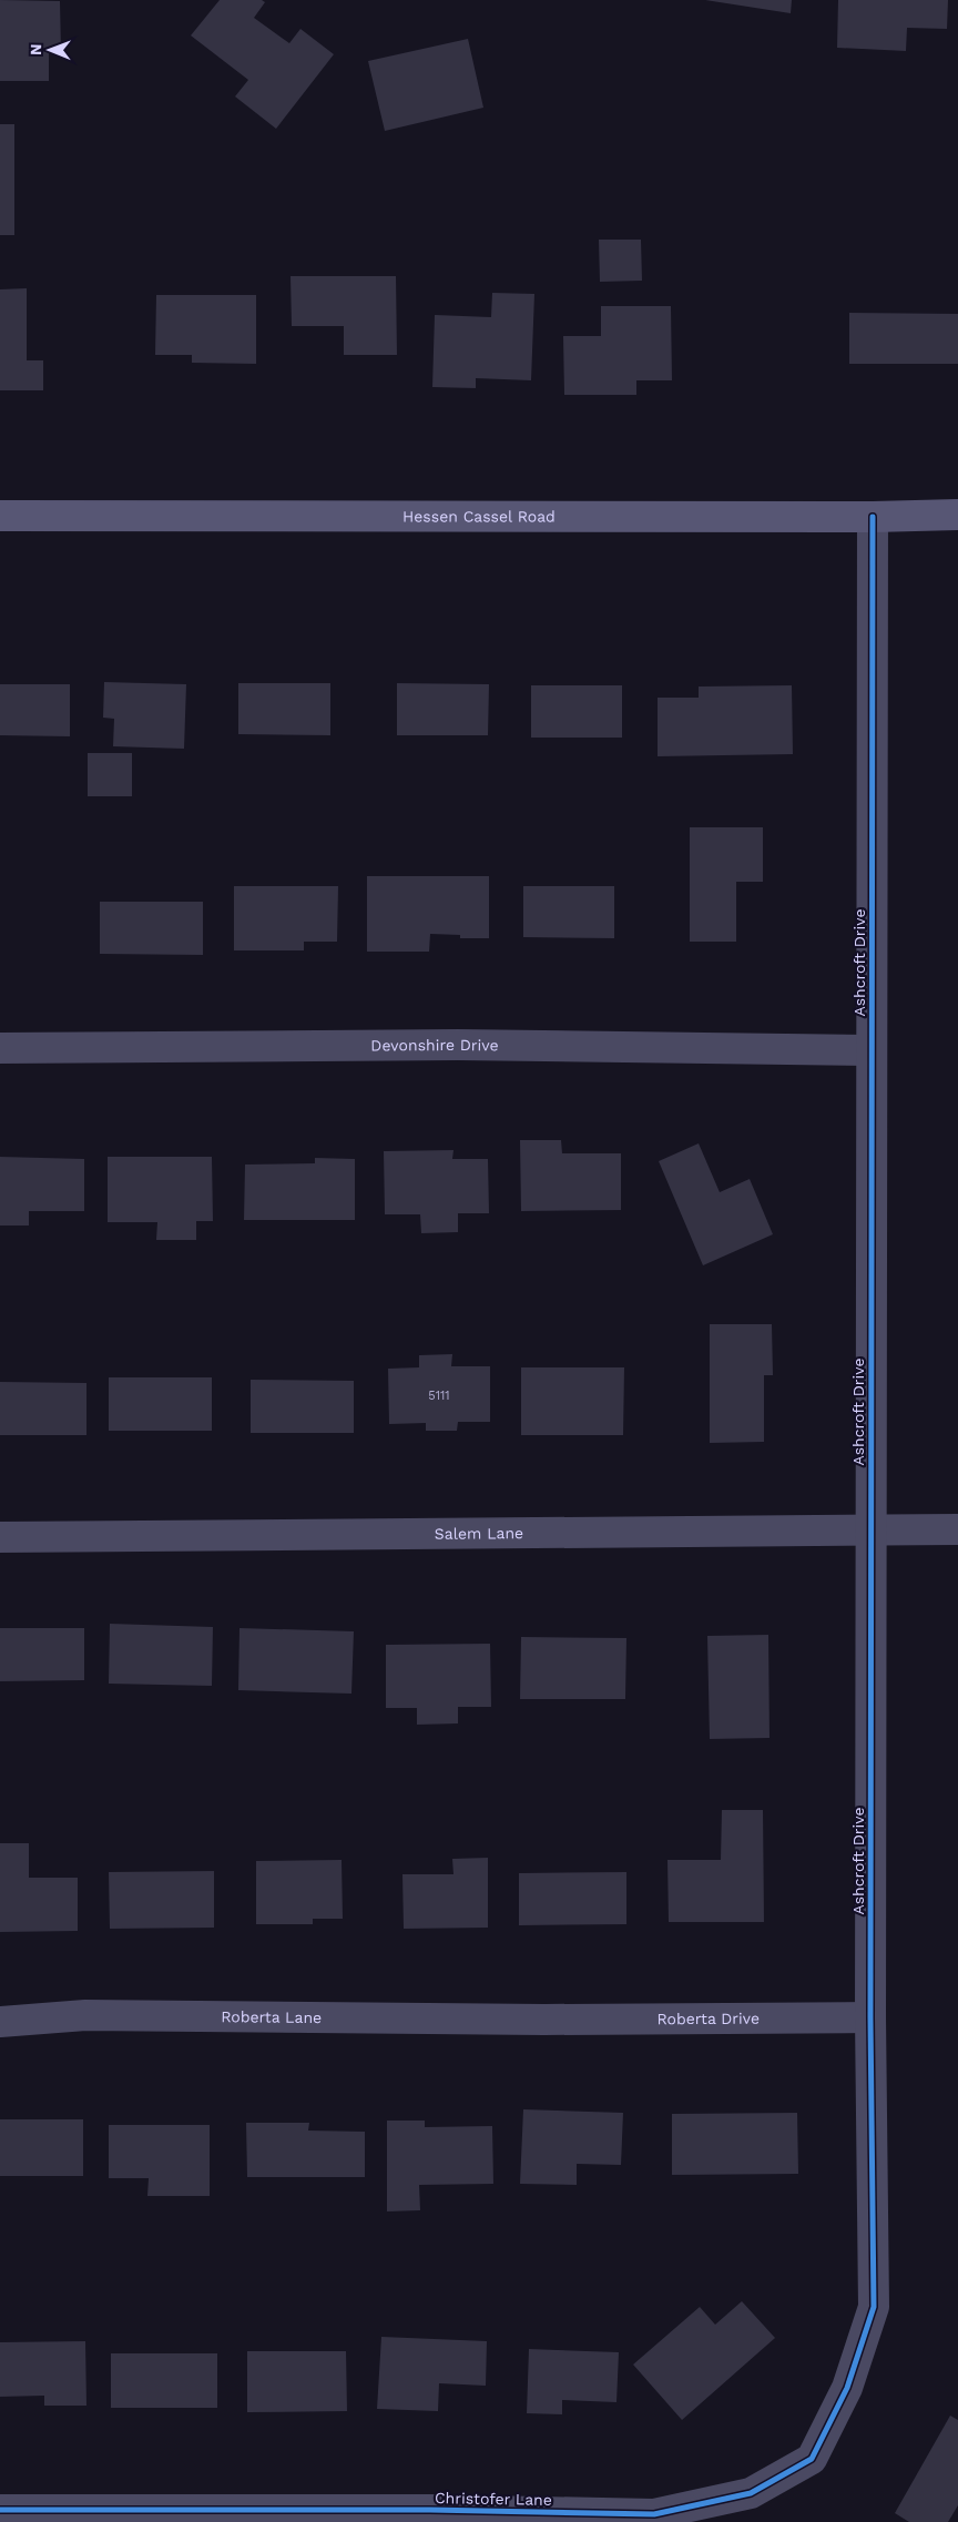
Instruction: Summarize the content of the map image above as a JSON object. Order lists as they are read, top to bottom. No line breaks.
{"streets":{"main road":["Hessen Cassel Road"],"street":["Ashcroft Drive","Devonshire Drive","Salem Lane","Roberta Lane","Roberta Drive","Christofer Lane"]},"crossings":[["Hessen Cassel Road","Ashcroft Drive"],["Ashcroft Drive","Devonshire Drive"],["Ashcroft Drive","Salem Lane"],["Ashcroft Drive","Roberta Drive"],["Ashcroft Drive","Christofer Lane"],["Roberta Lane","Roberta Drive"]],"house_numbers":["5111"],"north":"left"}
